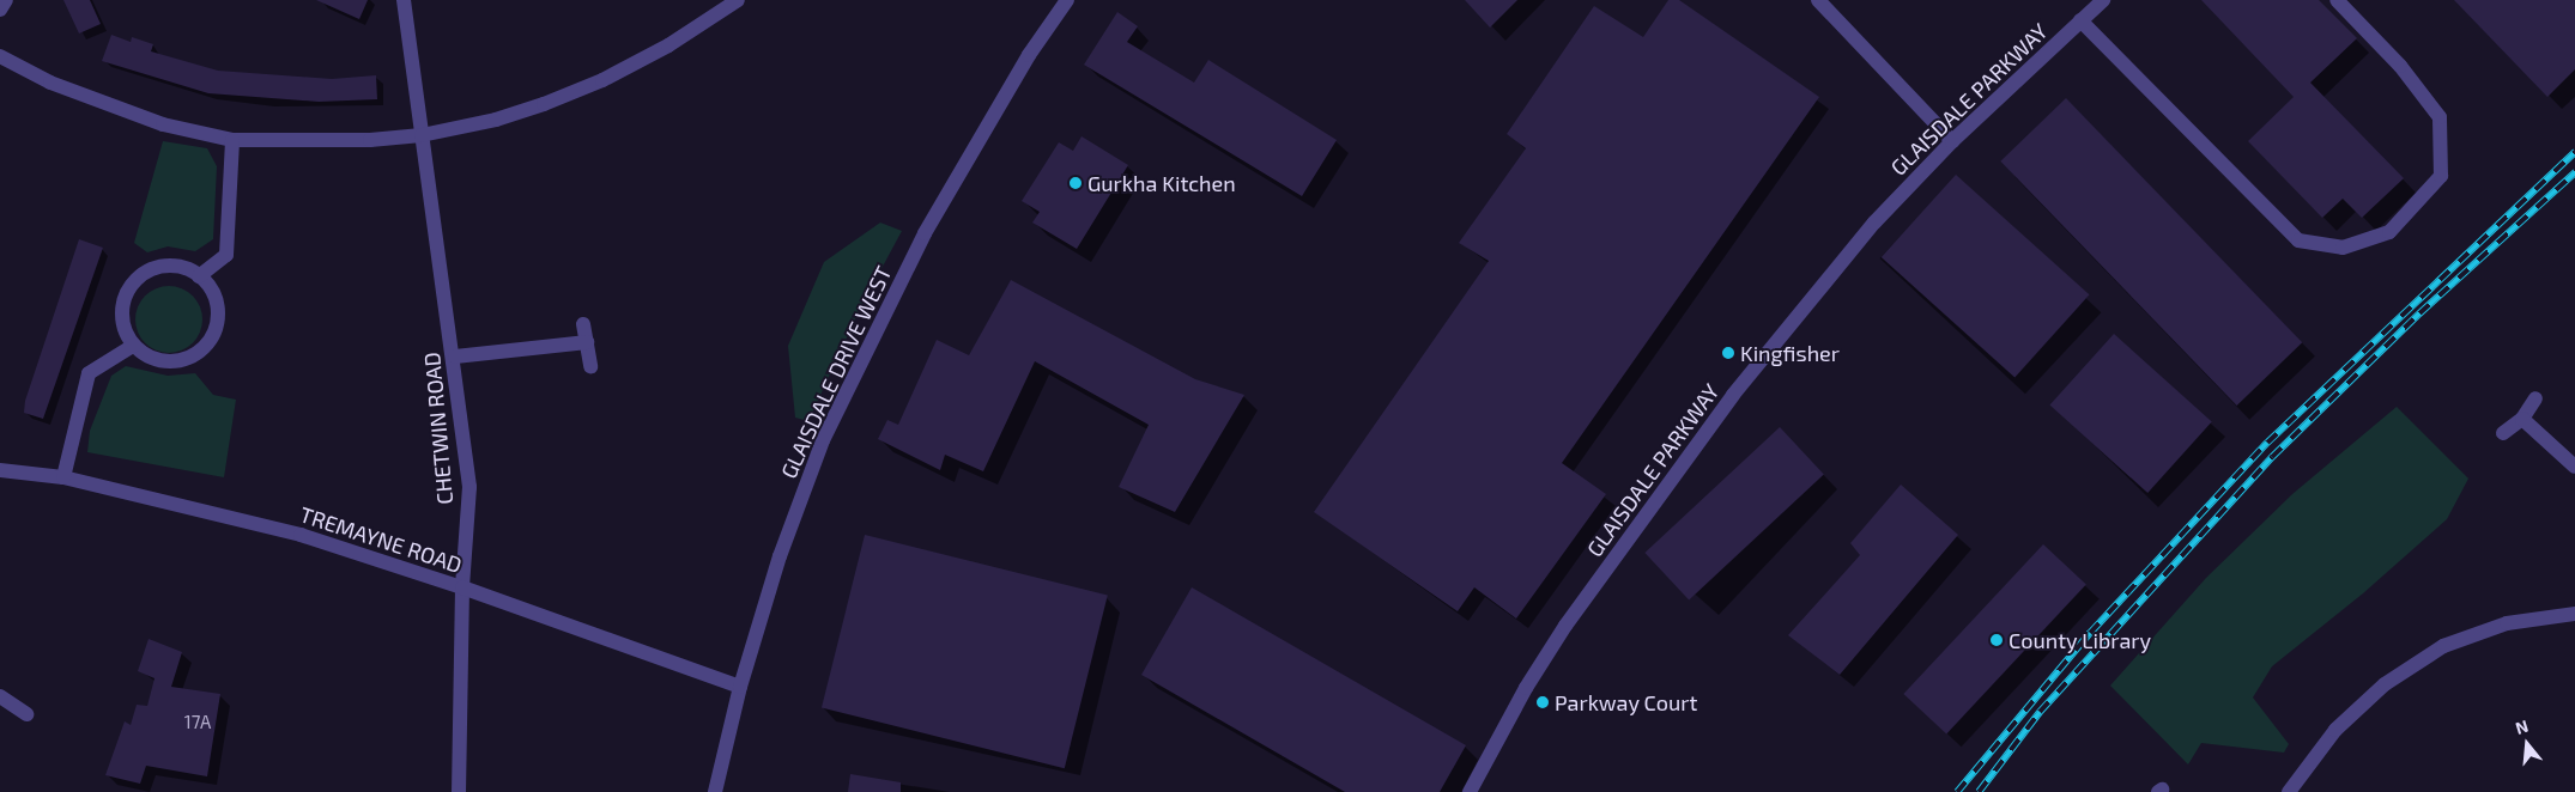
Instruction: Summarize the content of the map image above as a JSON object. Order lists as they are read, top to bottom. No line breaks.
{"streets":{"street":["GLAISDALE PARKWAY","GLAISDALE DRIVE WEST","CHETWIN ROAD","TREMAYNE ROAD"]},"crossings":[["GLAISDALE DRIVE WEST","TREMAYNE ROAD"],["CHETWIN ROAD","TREMAYNE ROAD"]],"places":["Gurkha Kitchen","Kingfisher","County Library","Parkway Court"],"house_numbers":["17A"],"north":"top"}
